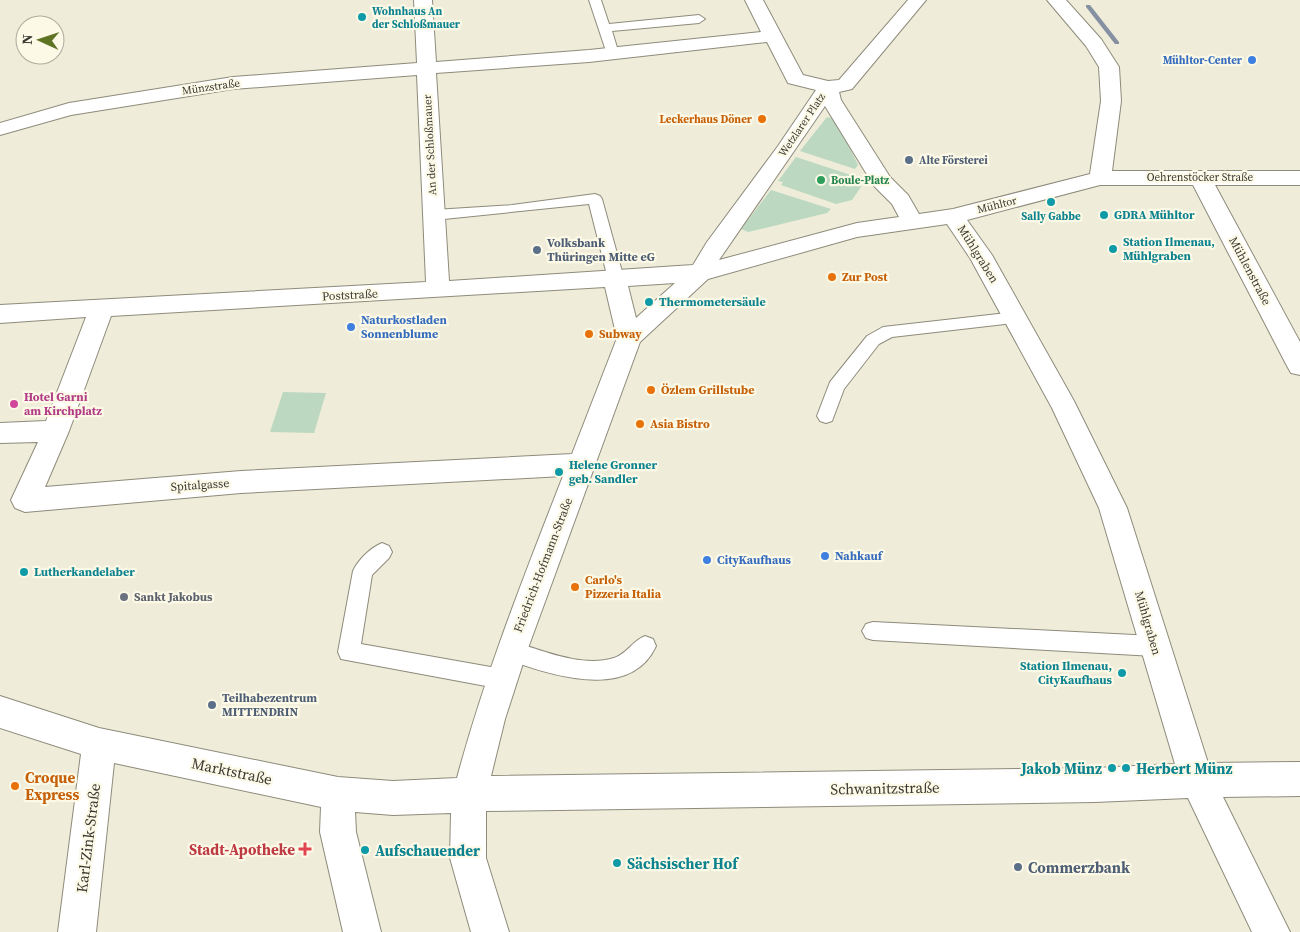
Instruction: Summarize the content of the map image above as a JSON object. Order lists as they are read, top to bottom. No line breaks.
{"streets":{"street":["Münzstraße","Wetzlarer Platz","An der Schloßmauer","Oehrenstöcker Straße","Mühltor","Mühlgraben","Mühlenstraße","Poststraße","Spitalgasse","Friedrich-Hofmann-Straße","Marktstraße","Schwanitzstraße","Karl-Zink-Straße"]},"crossings":[["Münzstraße","An der Schloßmauer"],["Wetzlarer Platz","Mühltor"],["Wetzlarer Platz","Poststraße"],["Wetzlarer Platz","Friedrich-Hofmann-Straße"],["An der Schloßmauer","Poststraße"],["Oehrenstöcker Straße","Mühltor"],["Oehrenstöcker Straße","Mühlenstraße"],["Mühltor","Mühlgraben"],["Mühltor","Poststraße"],["Mühltor","Friedrich-Hofmann-Straße"],["Mühlgraben","Schwanitzstraße"],["Poststraße","Spitalgasse"],["Poststraße","Friedrich-Hofmann-Straße"],["Spitalgasse","Friedrich-Hofmann-Straße"],["Friedrich-Hofmann-Straße","Marktstraße"],["Friedrich-Hofmann-Straße","Schwanitzstraße"],["Marktstraße","Schwanitzstraße"],["Marktstraße","Karl-Zink-Straße"]],"places":{"other":["Wohnhaus An der Schloßmauer","Mühltor-Center","Leckerhaus Döner","Alte Försterei","Boule-Platz","Sally Gabbe","GDRA Mühltor","Station Ilmenau, Mühlgraben","Volksbank Thüringen Mitte eG","Zur Post","Thermometersäule","Naturkostladen Sonnenblume","Subway","Özlem Grillstube","Hotel Garni am Kirchplatz","Asia Bistro","Helene Gronner geb. Sandler","Nahkauf","CityKaufhaus","Lutherkandelaber","Carlo's Pizzeria Italia","Sankt Jakobus","Station Ilmenau, CityKaufhaus","Teilhabezentrum MITTENDRIN","Jakob Münz","Herbert Münz","Croque Express","Aufschauender","Sächsischer Hof","Commerzbank"],"health":["Stadt-Apotheke"]},"north":"left"}
